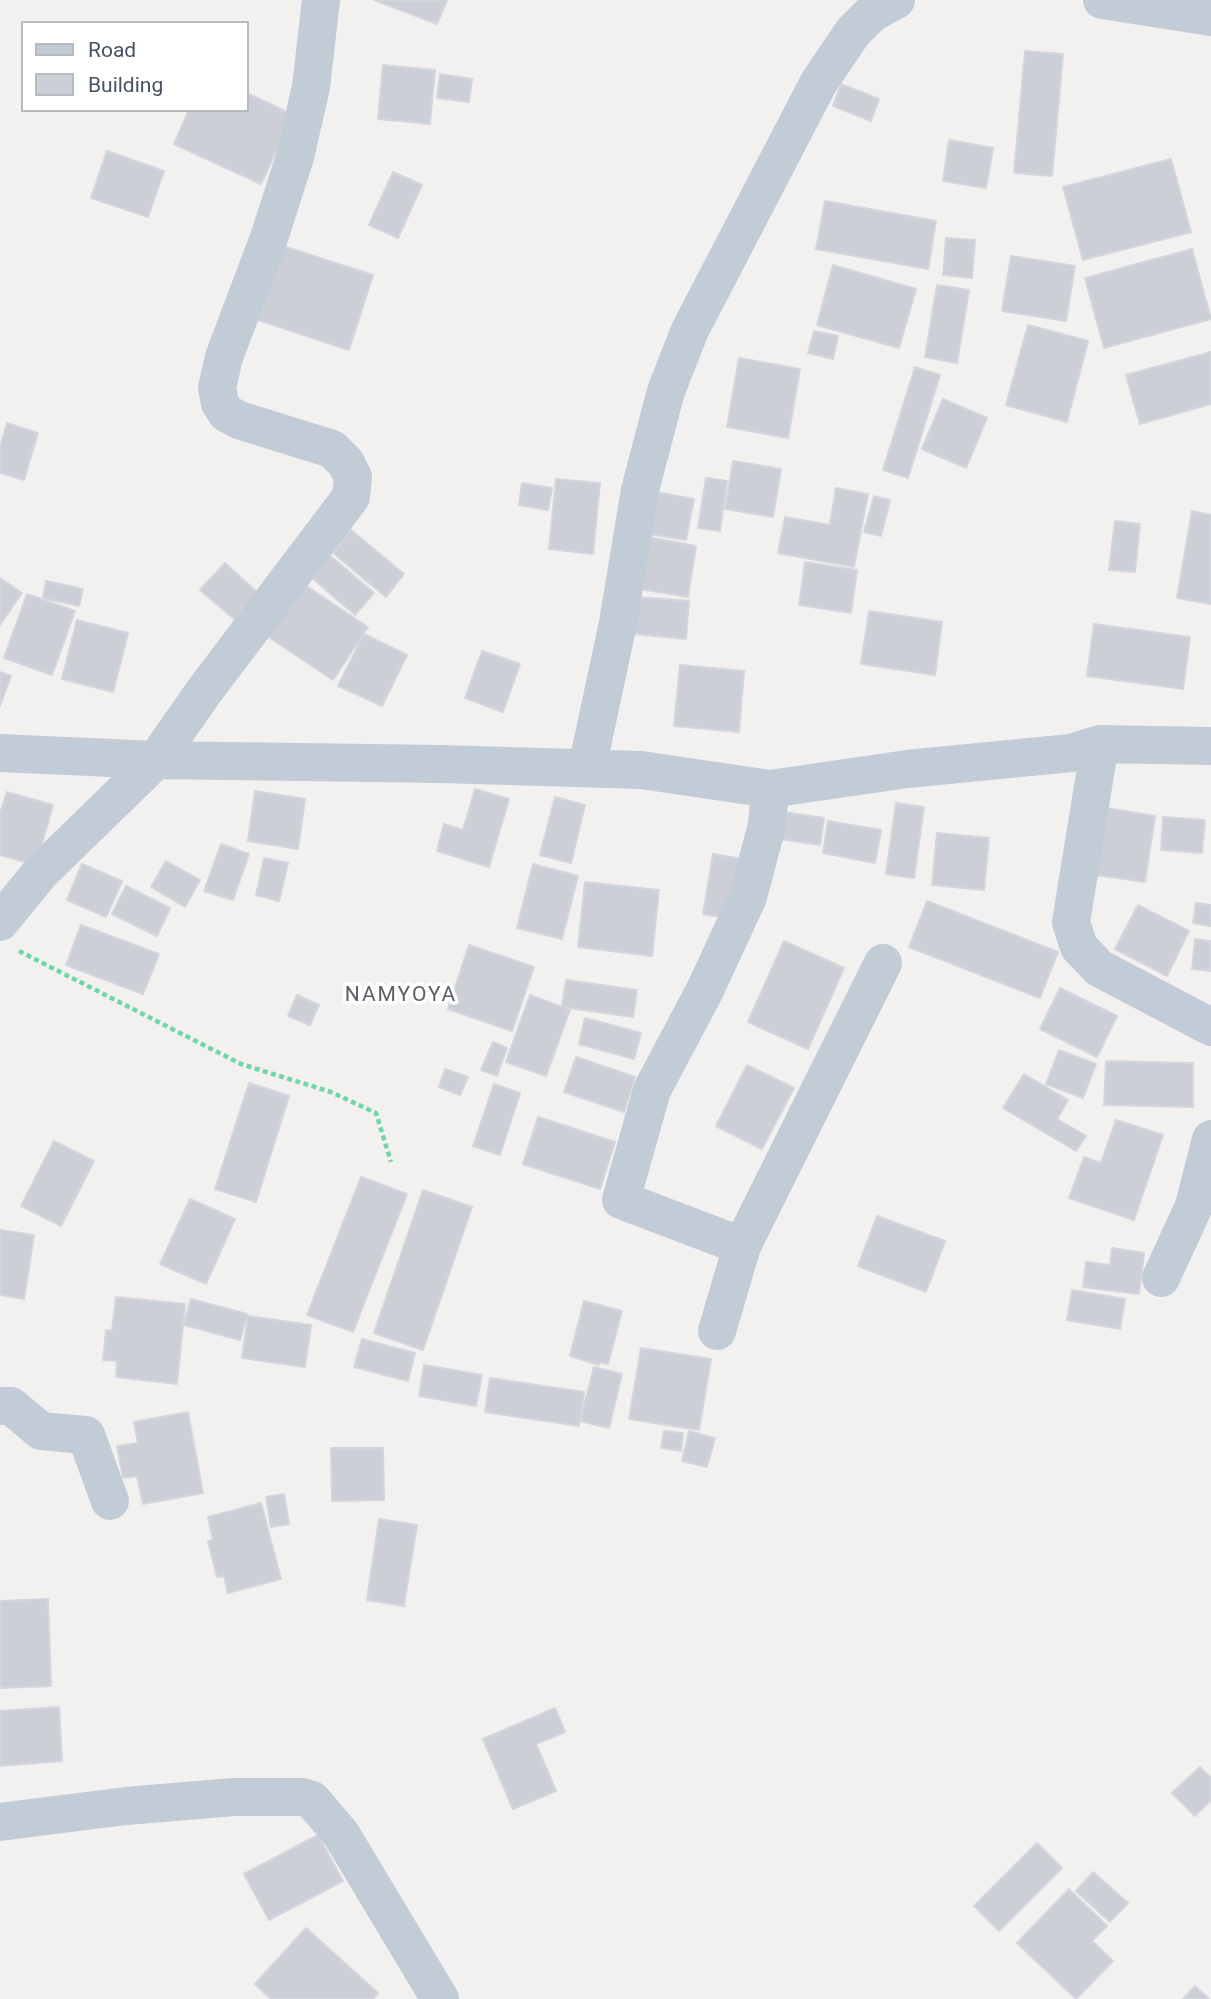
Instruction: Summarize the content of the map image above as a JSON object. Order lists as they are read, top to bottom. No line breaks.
{"districts":["NAMYOYA"],"legend":["Road","Building"]}
